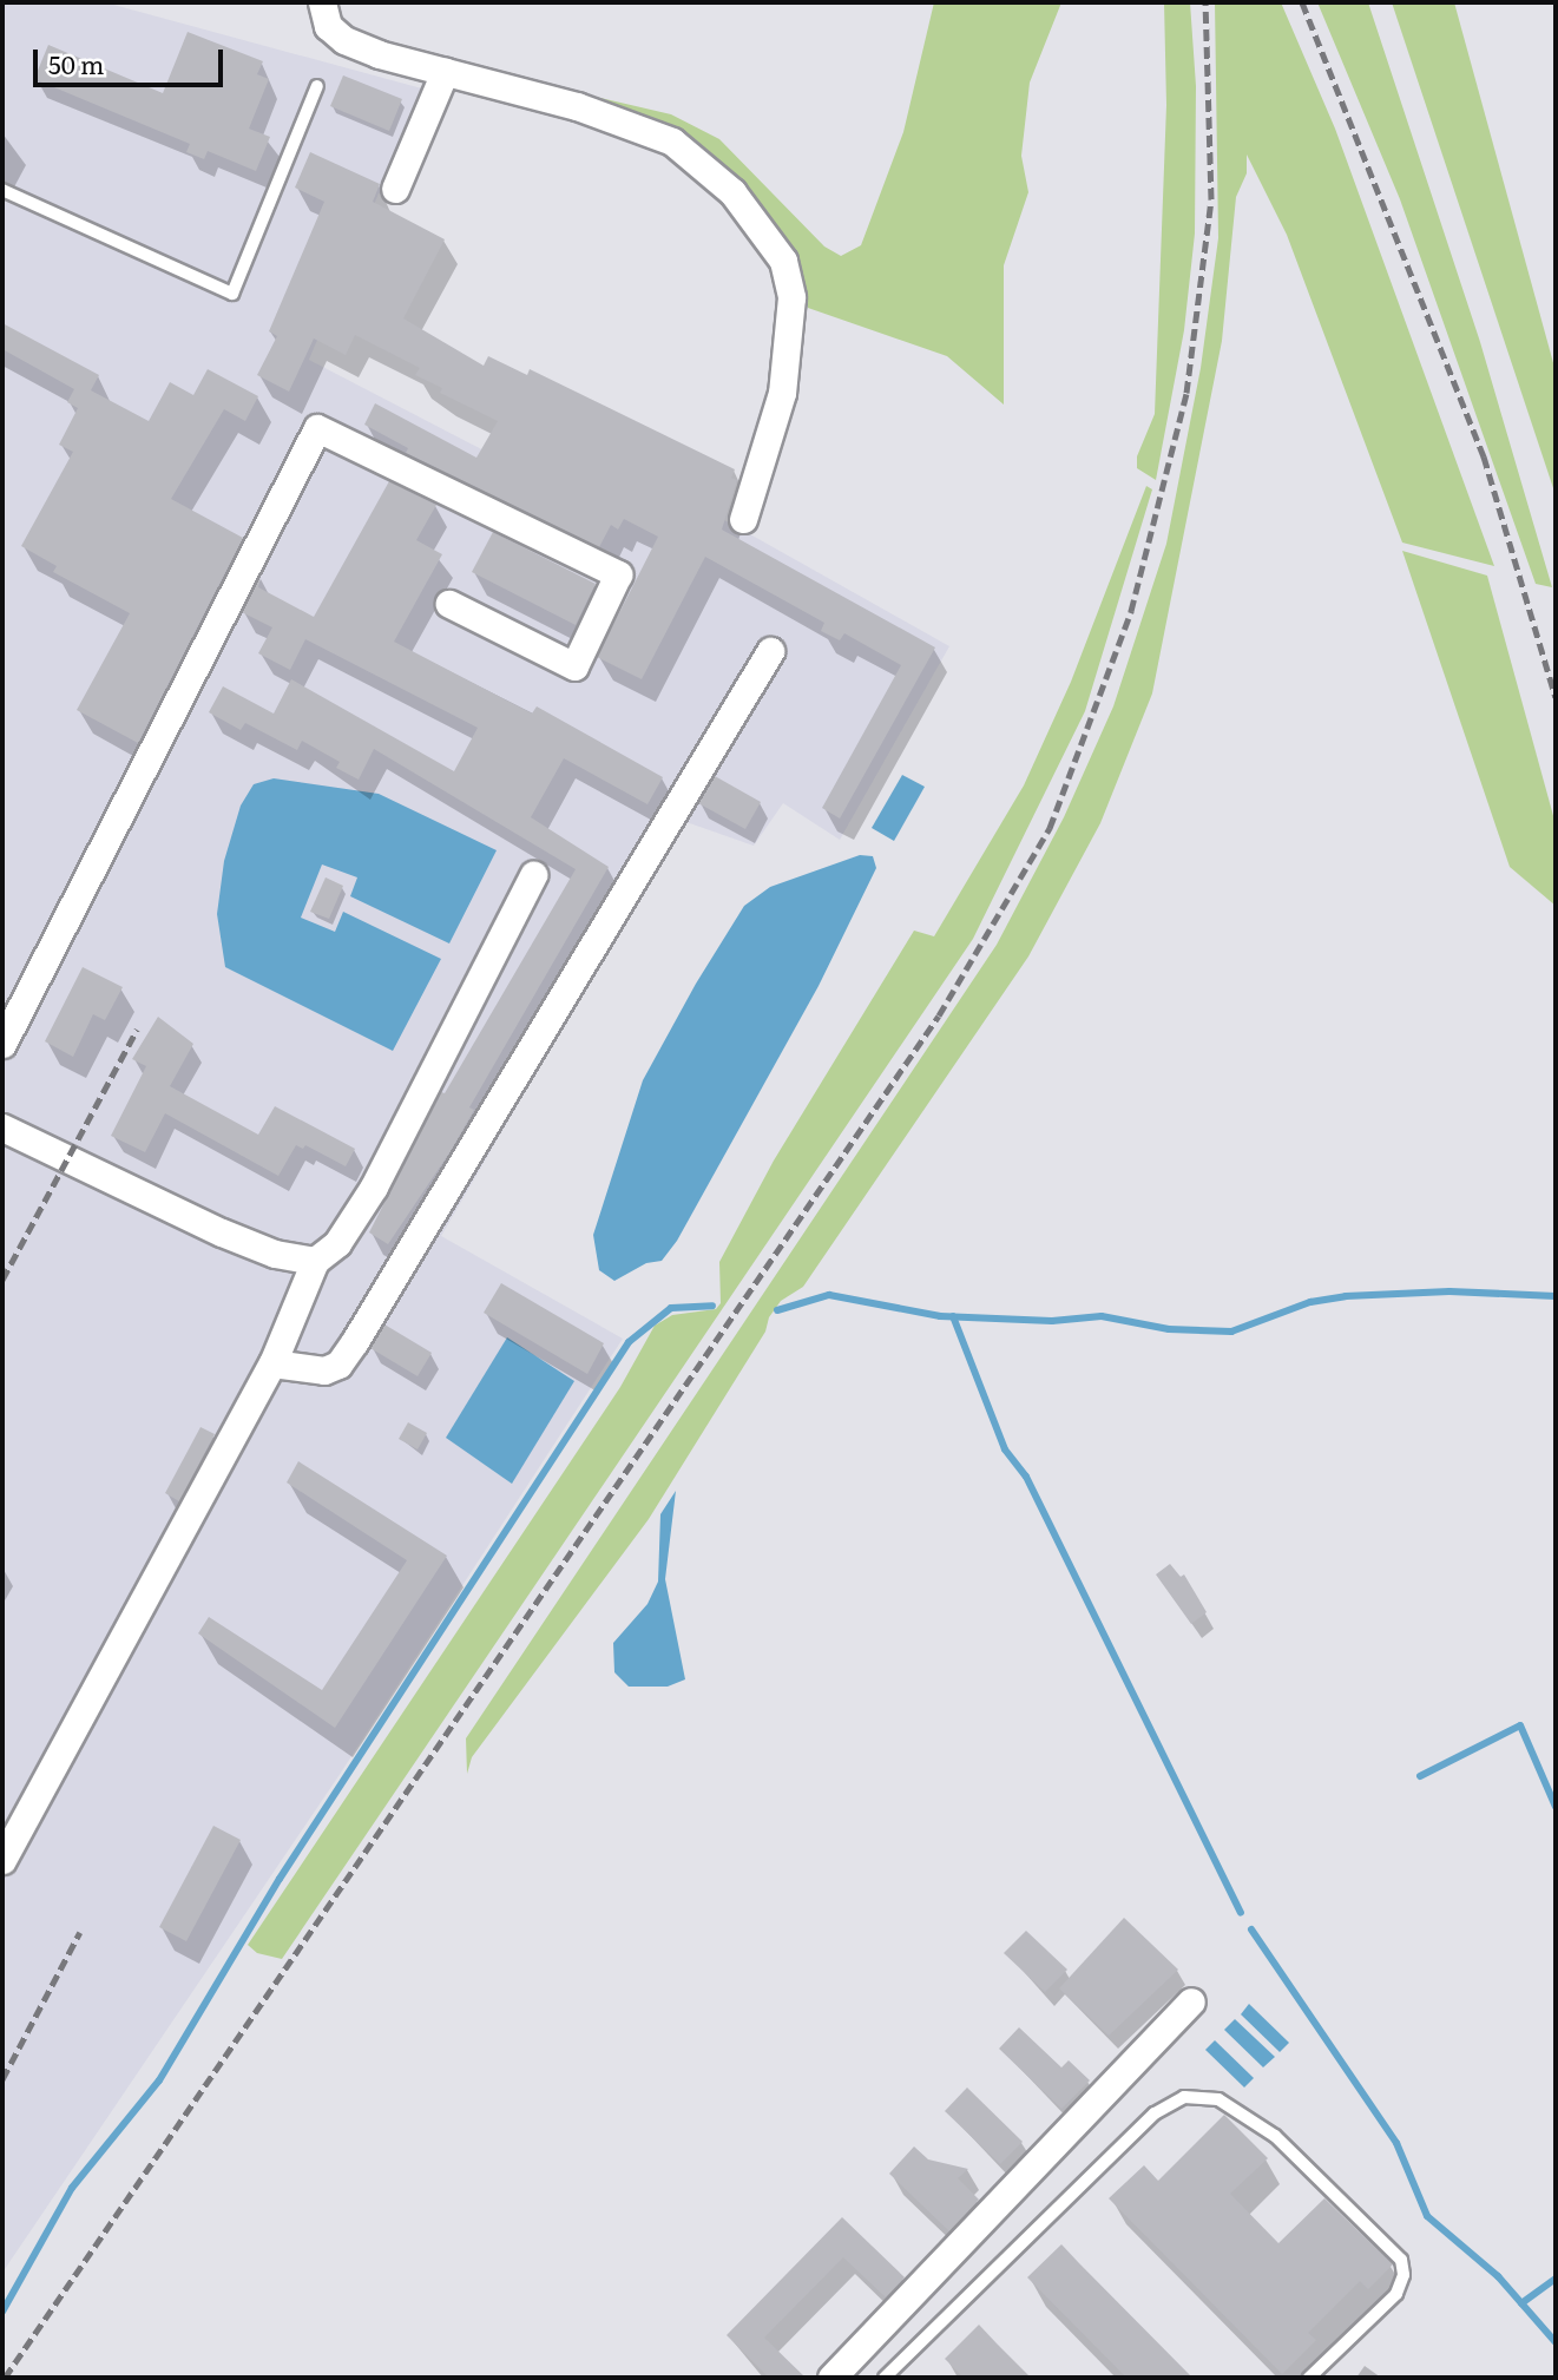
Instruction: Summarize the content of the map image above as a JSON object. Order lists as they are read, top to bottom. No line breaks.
{"scale_bar":"50 m"}
